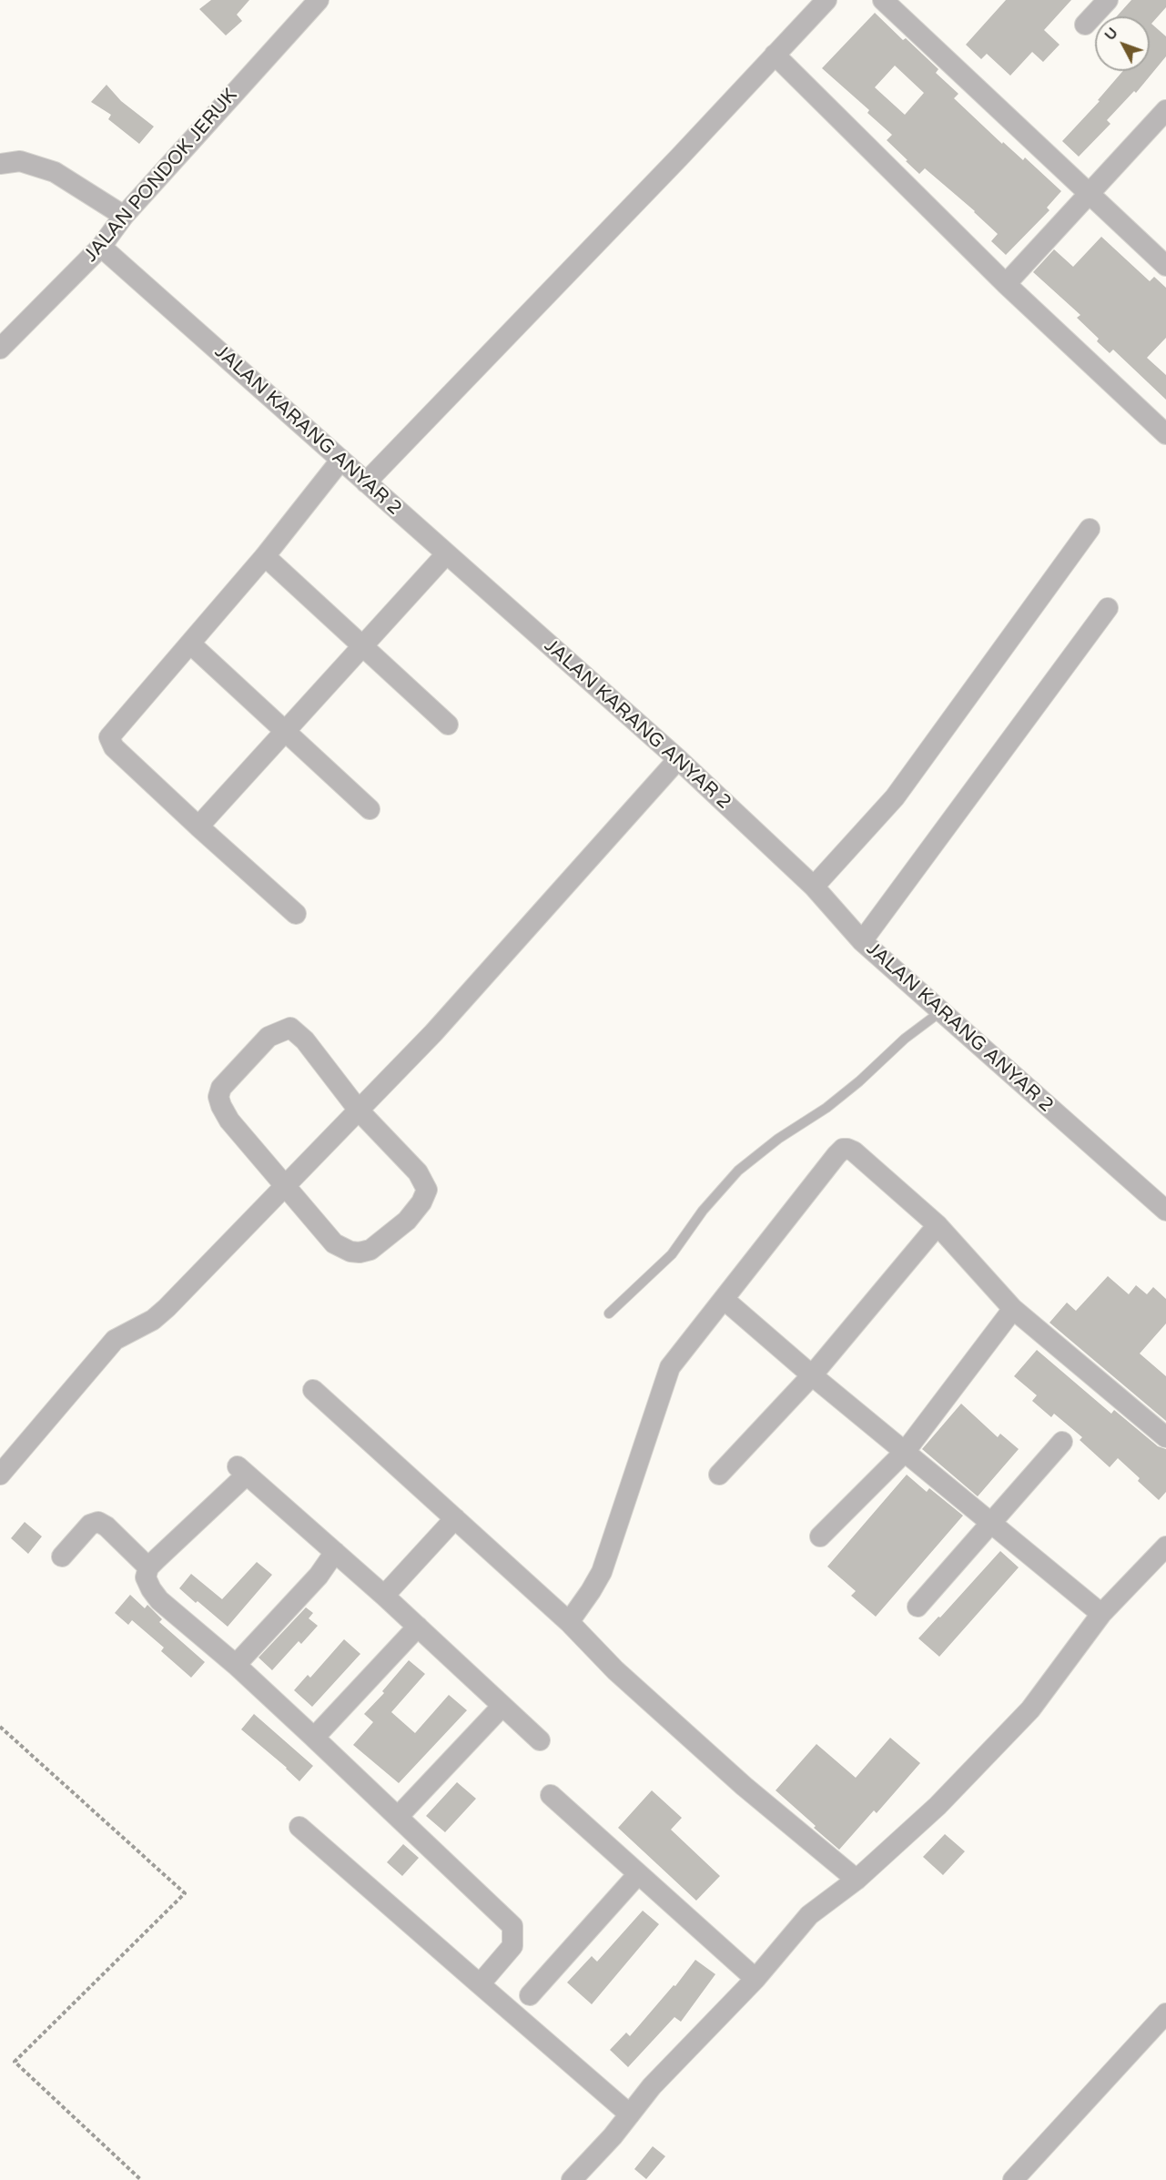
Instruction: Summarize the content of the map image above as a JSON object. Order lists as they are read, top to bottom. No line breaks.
{"streets":{"street":["JALAN PONDOK JERUK","JALAN KARANG ANYAR 2"]},"crossings":[["JALAN PONDOK JERUK","JALAN KARANG ANYAR 2"]],"north":"top left"}
